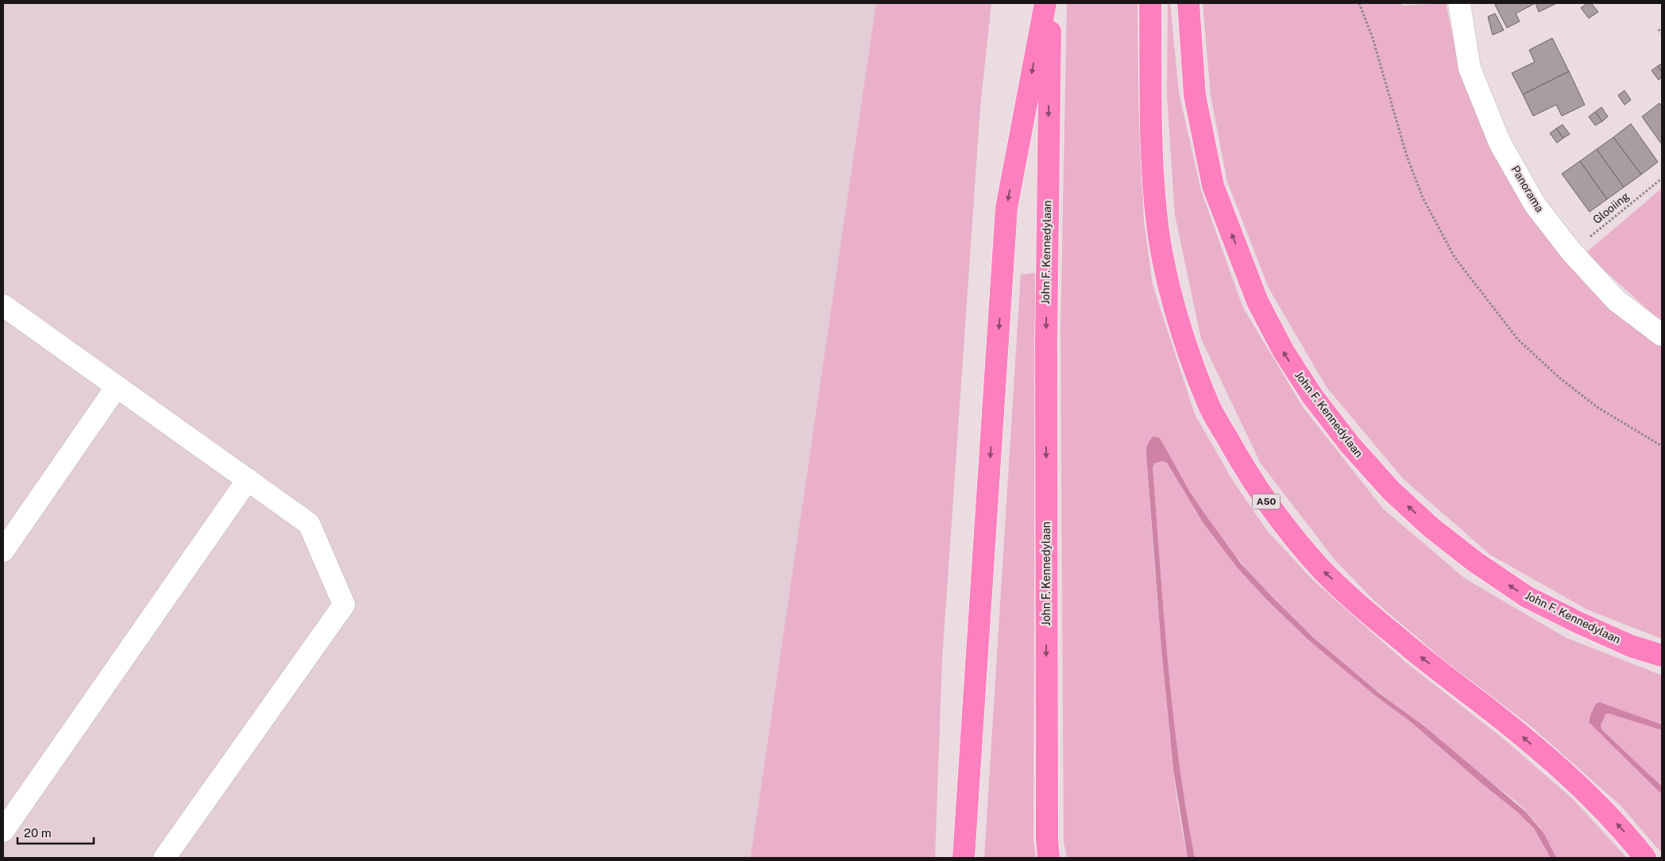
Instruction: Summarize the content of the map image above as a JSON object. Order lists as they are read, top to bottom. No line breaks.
{"streets":{"highway":["John F. Kennedylaan","A50"],"street":["Panorama"],"path":["Glooiing"]},"crossings":[["Panorama","Glooiing"]],"scale_bar":"20 m"}
